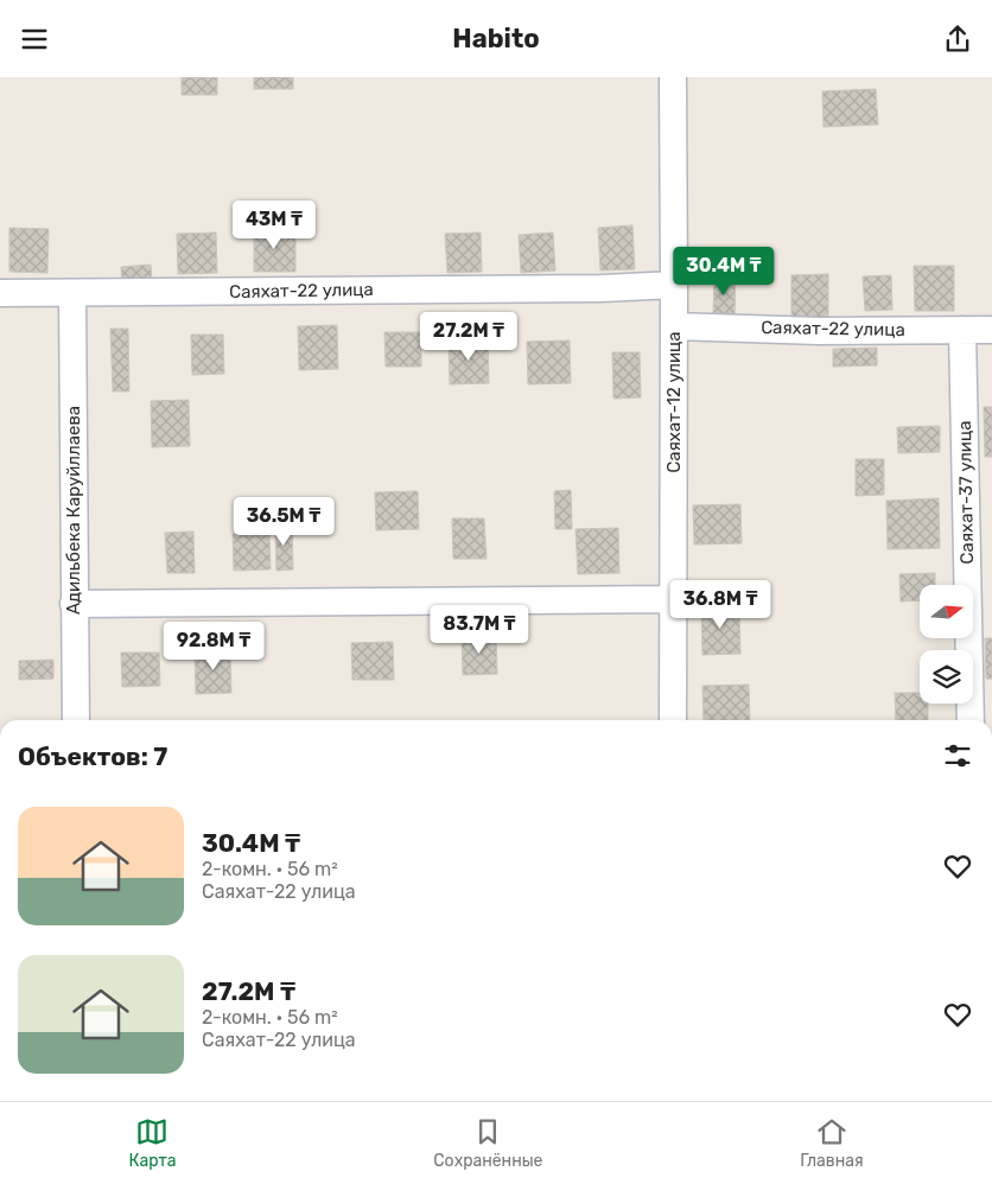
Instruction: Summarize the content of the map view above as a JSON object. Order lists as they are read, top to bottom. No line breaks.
{"streets":{"street":["Саяхат-22 улица","Саяхат-12 улица","Саяхат-37 улица","Адильбека Каруйллаева"]},"crossings":[["Саяхат-22 улица","Саяхат-12 улица"],["Саяхат-22 улица","Саяхат-37 улица"],["Саяхат-22 улица","Адильбека Каруйллаева"]],"north":"right","page":{"header":"Habito","price":["43M ₸","30.4M ₸","27.2M ₸","36.5M ₸","36.8M ₸","83.7M ₸","92.8M ₸"],"heading":"Объектов: 7","list":[{"name":"30.4M ₸","note":"2-комн. · 56 m² · Саяхат-22 улица"},{"name":"27.2M ₸","note":"2-комн. · 56 m² · Саяхат-22 улица"}],"tabs":["Карта","Сохранённые","Главная"]}}
